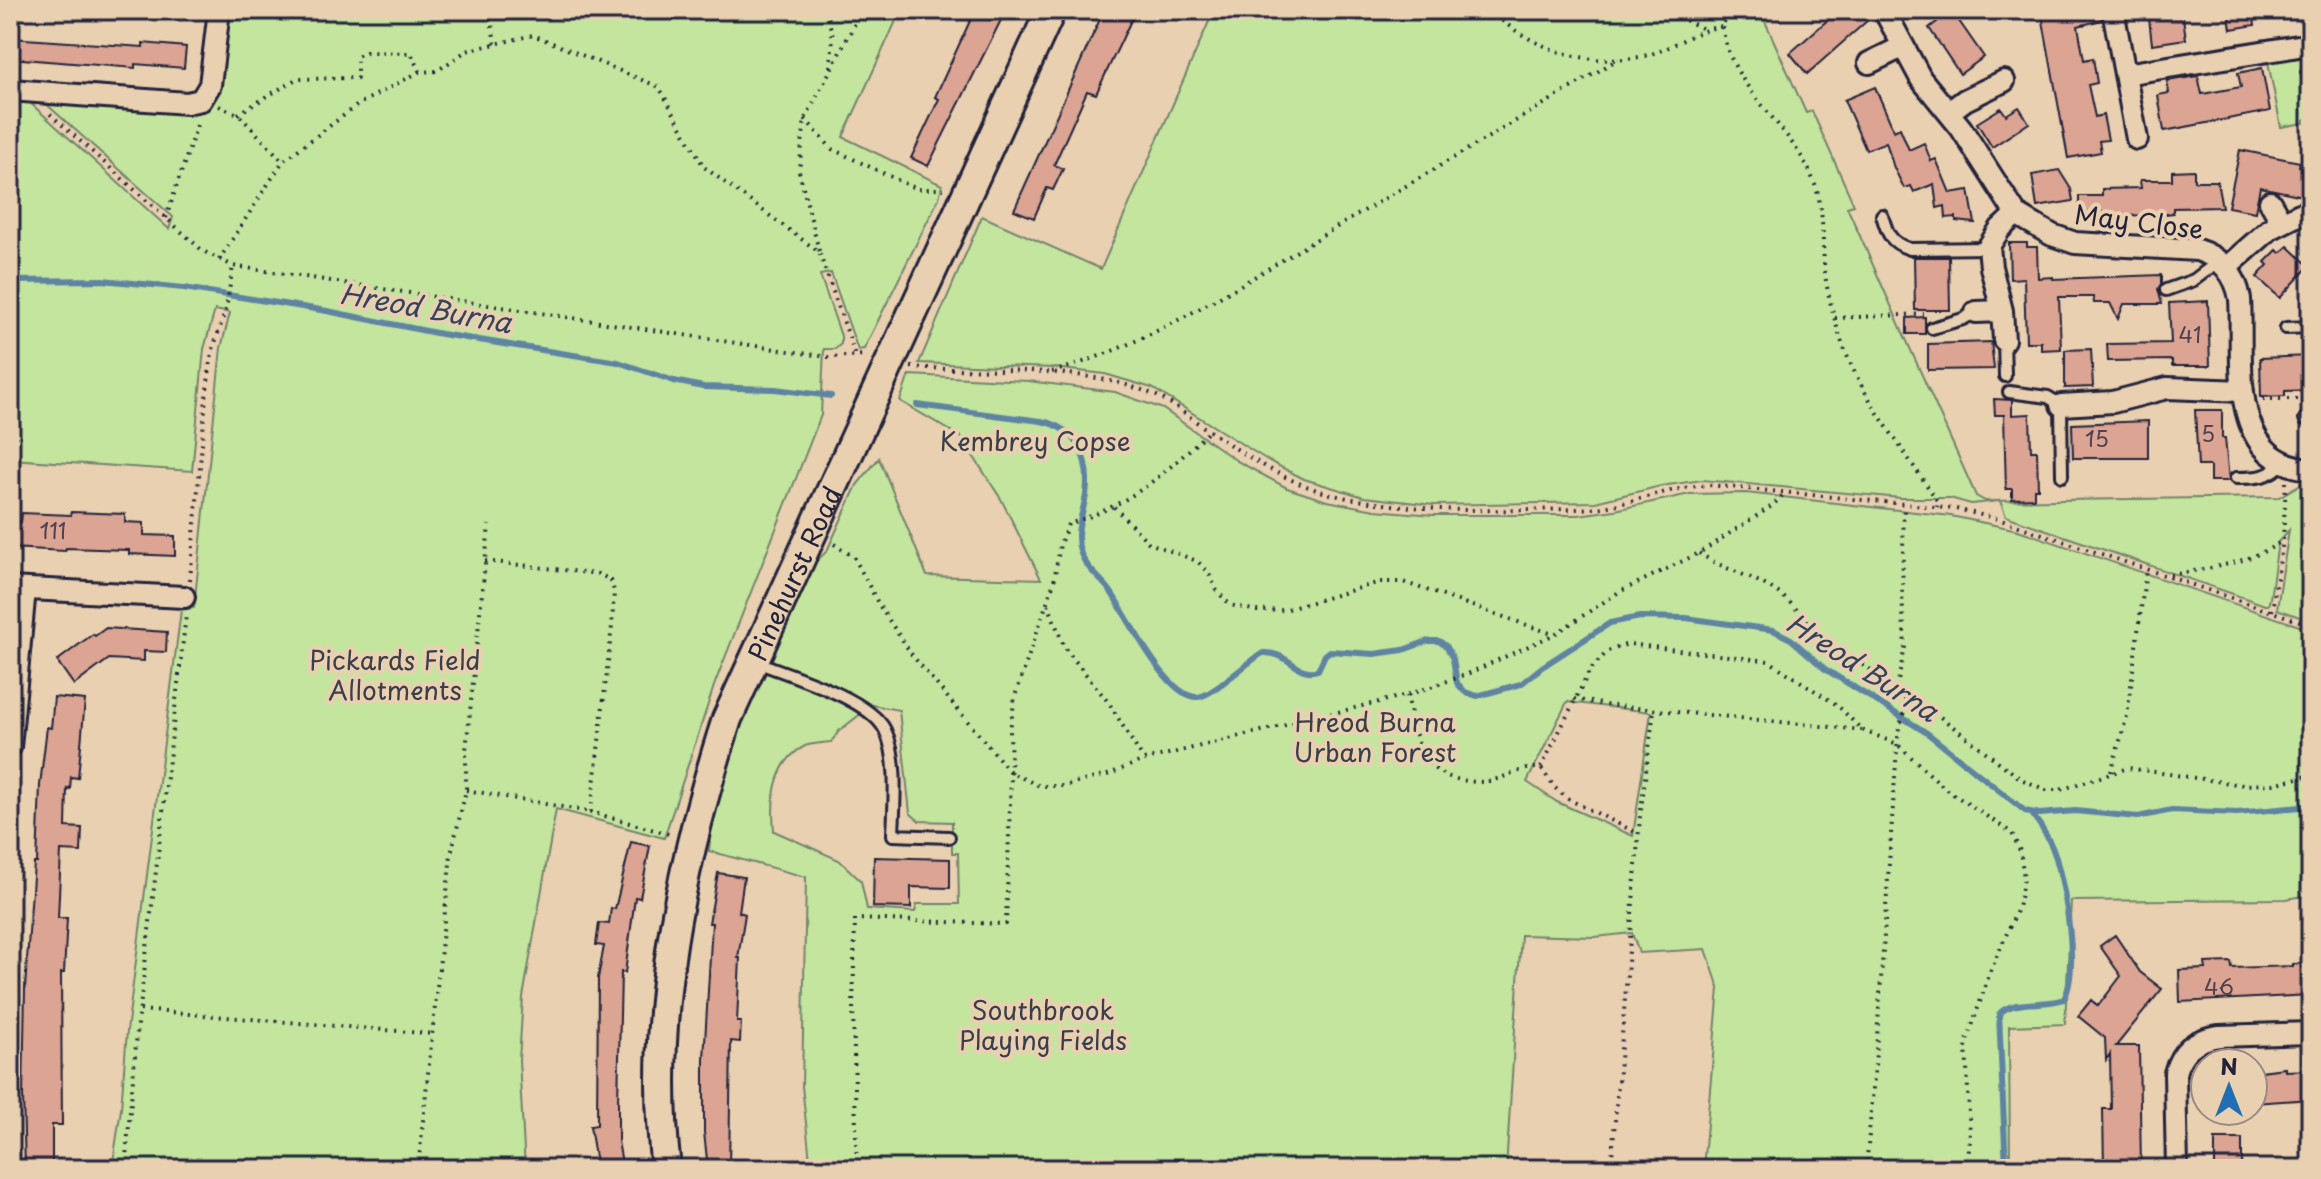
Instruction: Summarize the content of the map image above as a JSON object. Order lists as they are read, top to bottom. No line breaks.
{"streets":{"street":["May Close","Pinehurst Road"]},"water":["Hreod Burna"],"parks":["Kembrey Copse","Pickards Field Allotments","Hreod Burna Urban Forest","Southbrook Playing Fields"],"house_numbers":["41","5","15","111","46"],"north":"top"}
